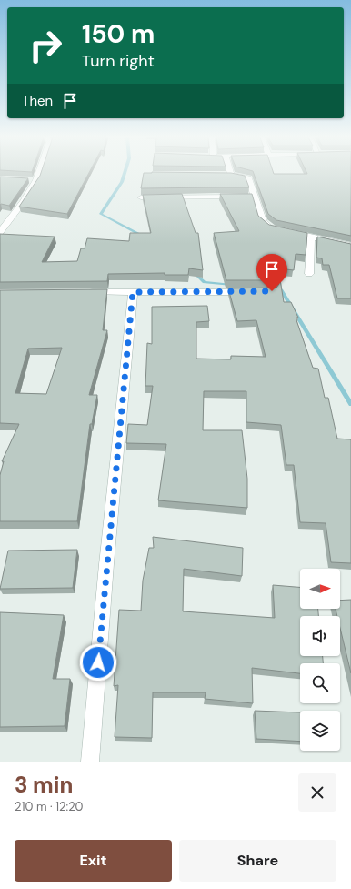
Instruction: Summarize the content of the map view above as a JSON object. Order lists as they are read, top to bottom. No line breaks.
{"north":"right","page":{"turn":["150 m","Turn right"],"then":"Then","heading":["3 min","210 m · 12:20"],"buttons":["Exit","Share"]}}
